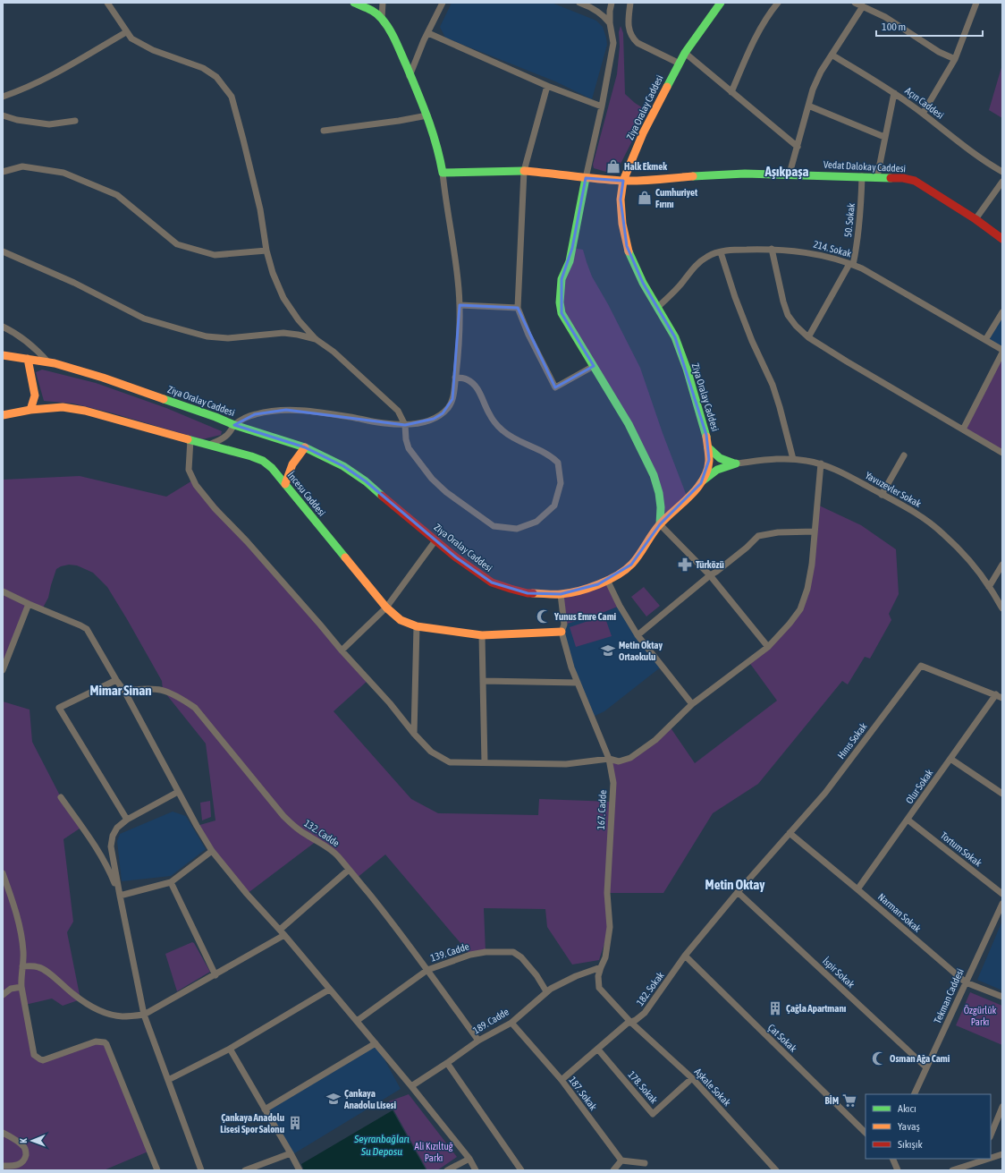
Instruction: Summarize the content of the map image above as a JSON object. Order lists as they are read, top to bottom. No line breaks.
{"streets":{"main road":["Ziya Oralay Caddesi","Vedat Dalokay Caddesi","İncesu Caddesi"],"street":["Açın Caddesi","50. Sokak","214. Sokak","Yavuzevler Sokak","Hınıs Sokak","Olur Sokak","167. Cadde","132. Cadde","Tortum Sokak","Narman Sokak","139. Cadde","İspir Sokak","182. Sokak","Tekman Caddesi","189. Cadde","Çat Sokak","178. Sokak","Aşkale Sokak","187. Sokak"]},"crossings":[["Ziya Oralay Caddesi","Vedat Dalokay Caddesi"],["Ziya Oralay Caddesi","214. Sokak"],["Ziya Oralay Caddesi","167. Cadde"],["Vedat Dalokay Caddesi","50. Sokak"],["50. Sokak","214. Sokak"],["İncesu Caddesi","167. Cadde"],["Hınıs Sokak","Olur Sokak"],["Hınıs Sokak","Narman Sokak"],["Hınıs Sokak","İspir Sokak"],["Hınıs Sokak","182. Sokak"],["Olur Sokak","Tortum Sokak"],["Olur Sokak","Narman Sokak"],["167. Cadde","182. Sokak"],["167. Cadde","189. Cadde"],["167. Cadde","Aşkale Sokak"],["132. Cadde","139. Cadde"],["132. Cadde","189. Cadde"],["Narman Sokak","Tekman Caddesi"],["139. Cadde","189. Cadde"],["İspir Sokak","182. Sokak"],["İspir Sokak","Tekman Caddesi"],["182. Sokak","Çat Sokak"],["182. Sokak","178. Sokak"],["182. Sokak","Aşkale Sokak"],["182. Sokak","187. Sokak"],["189. Cadde","187. Sokak"],["178. Sokak","Aşkale Sokak"]],"districts":["Aşıkpaşa","Mimar Sinan","Metin Oktay"],"water":["Seyranbağları Su Deposu"],"parks":["Özgürlük Parkı","Ali Kızıltuğ Parkı"],"places":{"shop":["Halk Ekmek","Cumhuriyet Fırını"],"pharmacy":["Türközü"],"mosque":["Yunus Emre Cami","Osman Ağa Cami"],"school or university":["Metin Oktay Ortaokulu","Çankaya Anadolu Lisesi"],"building":["Çağla Apartmanı","Çankaya Anadolu Lisesi Spor Salonu"],"supermarket":["BİM"]},"legend":["Akıcı","Yavaş","Sıkışık"],"scale_bar":"100 m","north":"left"}
